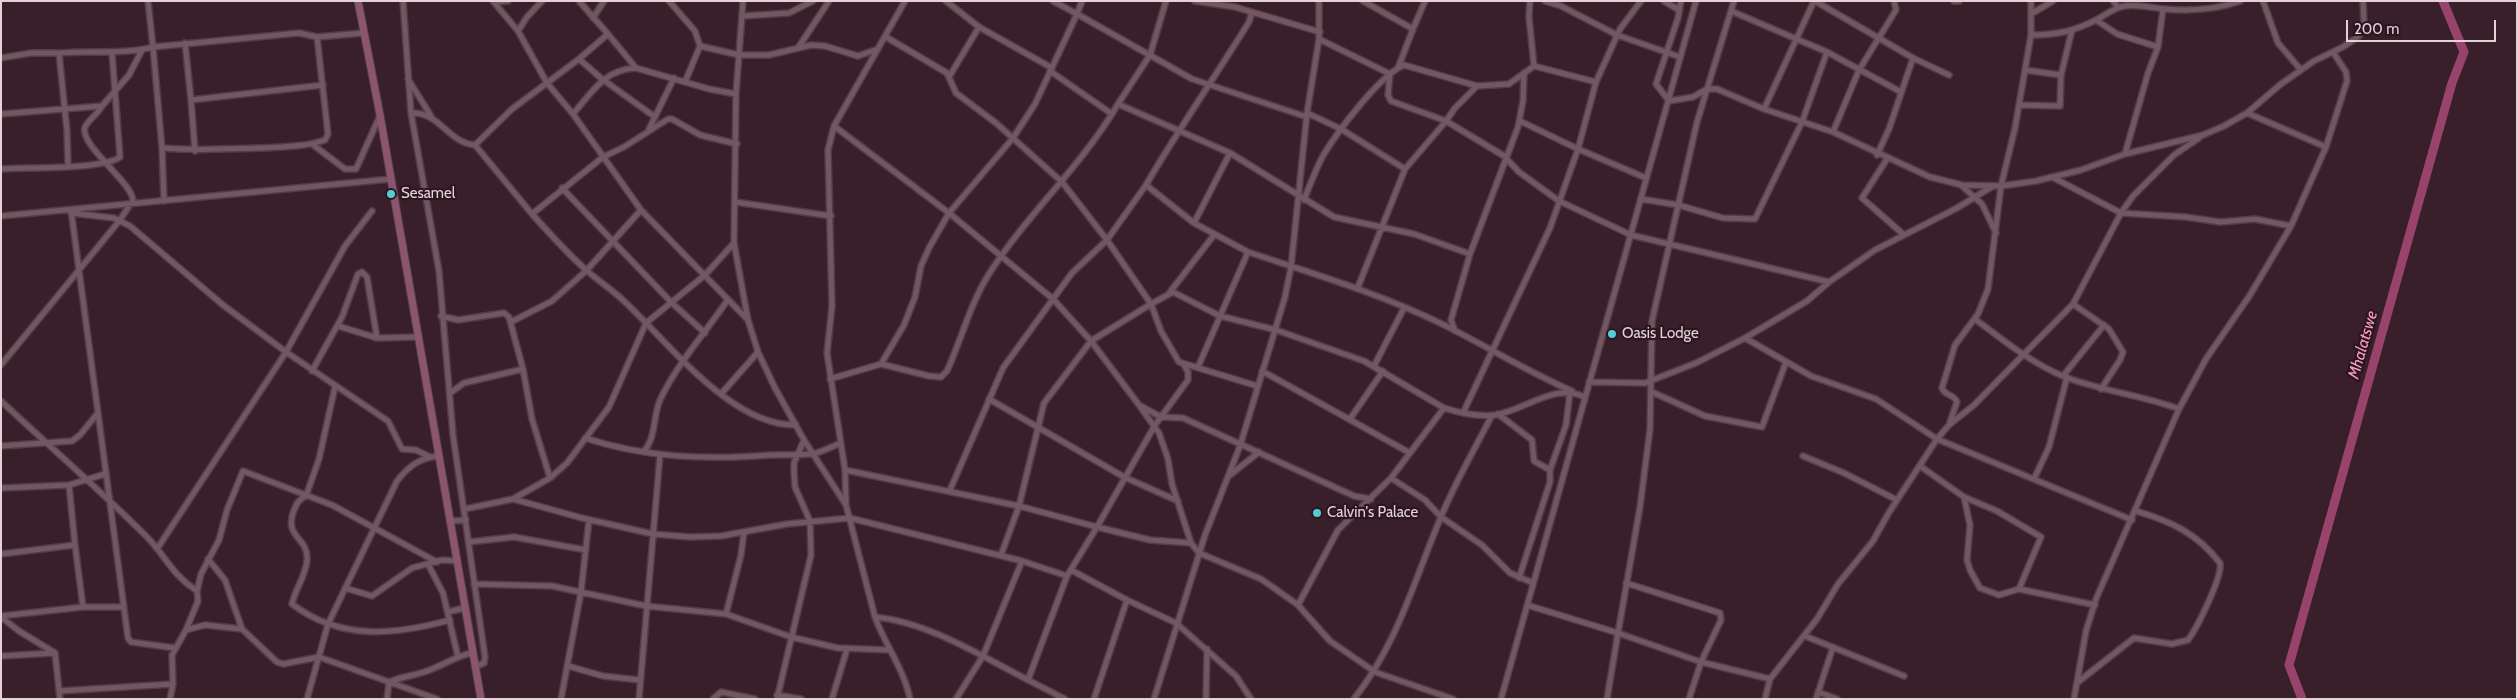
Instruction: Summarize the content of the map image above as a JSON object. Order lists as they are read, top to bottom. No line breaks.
{"water":["Mhalatswe"],"places":["Sesamel","Oasis Lodge","Calvin's Palace"],"scale_bar":"200 m"}
